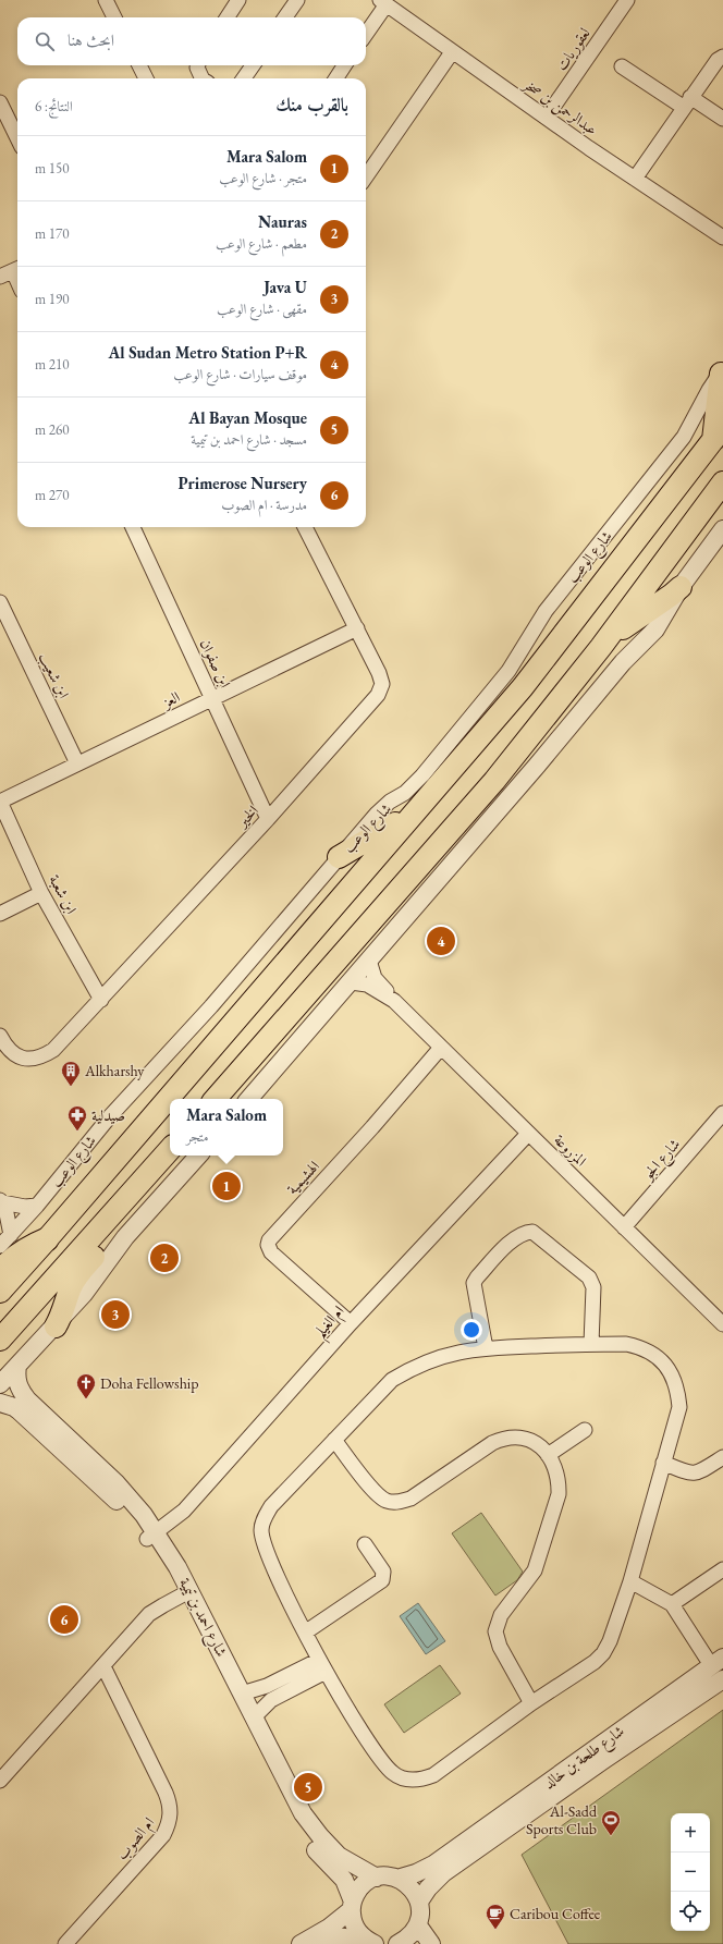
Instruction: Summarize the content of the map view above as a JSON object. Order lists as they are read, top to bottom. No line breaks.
{"streets":{"main road":["شارع الوعب"],"street":["لعقوريات","عبدالرحمن بن صخر","ابن صفوان","ابن شعيب","العز","الخير","ابن شعبة","المزروعة","شارع الجو","الهشيمية","ام الغيلم","شارع احمد بن تيمية","شارع طلحة بن خالد","ام الصوب"]},"crossings":[["لعقوريات","عبدالرحمن بن صخر"],["ابن صفوان","العز"],["ابن صفوان","الخير"],["ابن شعيب","العز"],["العز","الخير"],["العز","ابن شعبة"],["الخير","ابن شعبة"],["المزروعة","شارع الجو"],["المزروعة","الهشيمية"],["المزروعة","ام الغيلم"],["الهشيمية","ام الغيلم"],["ام الغيلم","شارع احمد بن تيمية"]],"places":{"building":["Alkharshy"],"pharmacy":["صيدلية"],"church":["Doha Fellowship"],"sports":["Al-Sadd Sports Club"],"cafe":["Caribou Coffee"]},"page":{"search":"ابحث هنا","heading":["بالقرب منك","النتائج: 6"],"list":[{"mark":"1","name":"Mara Salom","note":"متجر · شارع الوعب","value":"150 m"},{"mark":"2","name":"Nauras","note":"مطعم · شارع الوعب","value":"170 m"},{"mark":"3","name":"Java U","note":"مقهى · شارع الوعب","value":"190 m"},{"mark":"4","name":"Al Sudan Metro Station P+R","note":"موقف سيارات · شارع الوعب","value":"210 m"},{"mark":"5","name":"Al Bayan Mosque","note":"مسجد · شارع احمد بن تيمية","value":"260 m"},{"mark":"6","name":"Primerose Nursery","note":"مدرسة · ام الصوب","value":"270 m"}],"pins":["4","1","2","3","6","5"],"popup":["Mara Salom","متجر"],"map_buttons":["+","−"]}}
